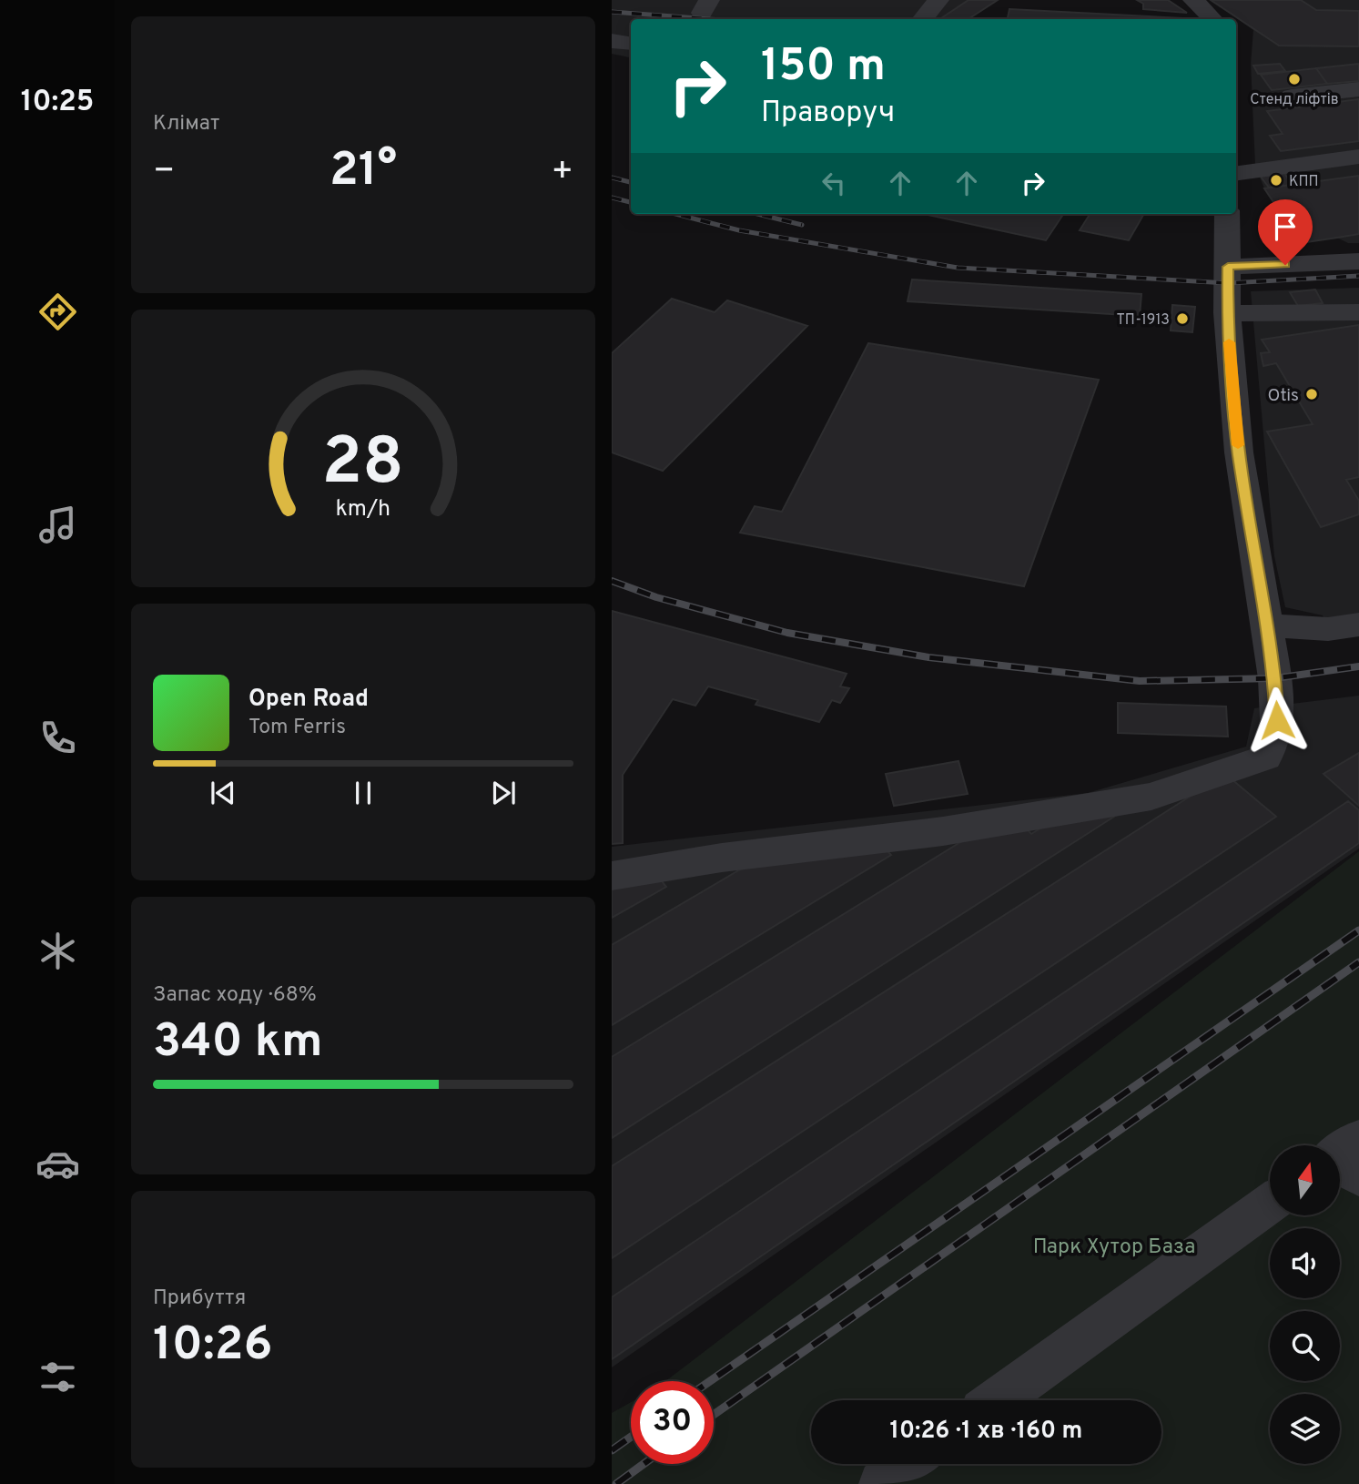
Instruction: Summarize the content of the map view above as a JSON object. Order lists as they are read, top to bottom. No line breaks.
{"parks":["Парк Хутор База"],"places":["Стенд ліфтів","КПП","ТП-1913","Otis"],"north":"top","page":{"tabs":"10:25","tile":["Клімат",["Запас ходу · 68%","340 km"],["Прибуття","10:26"]],"turn":["150 m","Праворуч"],"heat":["−","21°","+"],"song":["Open Road","Tom Ferris"],"limit":"30","trip":"10:26 · 1 хв · 160 m","gauge":["28","km/h"]}}
